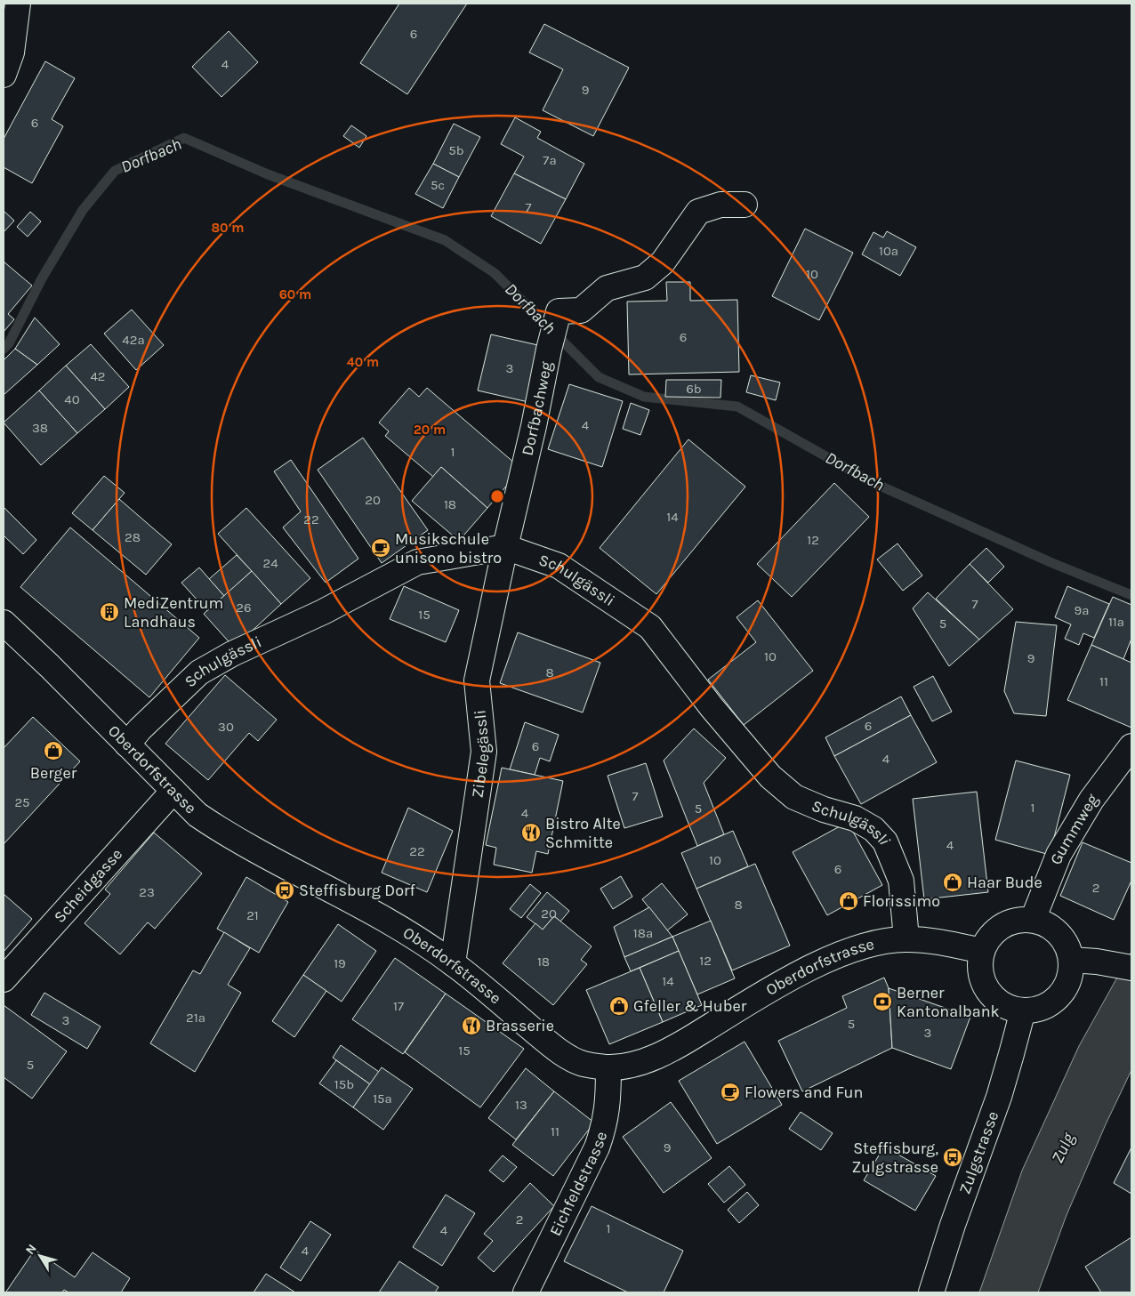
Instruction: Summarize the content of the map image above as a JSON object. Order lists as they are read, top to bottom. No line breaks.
{"streets":{"street":["Dorfbachweg","Schulgässli","Zibelegässli","Oberdorfstrasse","Gummweg","Scheidgasse","Zulgstrasse","Eichfeldstrasse"]},"crossings":[["Dorfbachweg","Schulgässli"],["Dorfbachweg","Zibelegässli"],["Schulgässli","Zibelegässli"],["Schulgässli","Oberdorfstrasse"],["Zibelegässli","Oberdorfstrasse"],["Oberdorfstrasse","Gummweg"],["Oberdorfstrasse","Scheidgasse"],["Oberdorfstrasse","Zulgstrasse"],["Oberdorfstrasse","Eichfeldstrasse"],["Gummweg","Zulgstrasse"]],"water":["Dorfbach","Zulg"],"places":{"cafe":["Musikschule unisono bistro","Flowers and Fun"],"building":["MediZentrum Landhaus"],"shop":["Berger","Haar Bude","Florissimo","Gfeller & Huber"],"restaurant":["Bistro Alte Schmitte","Brasserie"],"bus stop":["Steffisburg Dorf","Steffisburg, Zulgstrasse"],"bank":["Berner Kantonalbank"]},"house_numbers":["6","4","9","6","5b","7a","5c","7","10a","10","6","42a","3","42","6b","40","4","38","1","20","18","14","22","28","12","24","7","26","9a","15","11a","5","10","9","8","11","6","30","6","4","7","25","1","5","4","4","22","10","6","2","23","8","20","21","18a","12","18","19","14","17","21a","3","5","3","15","5","15b","15a","13","11","9","2","1","4","4"],"north":"top left","rings":["80 m","60 m","40 m","20 m"]}
